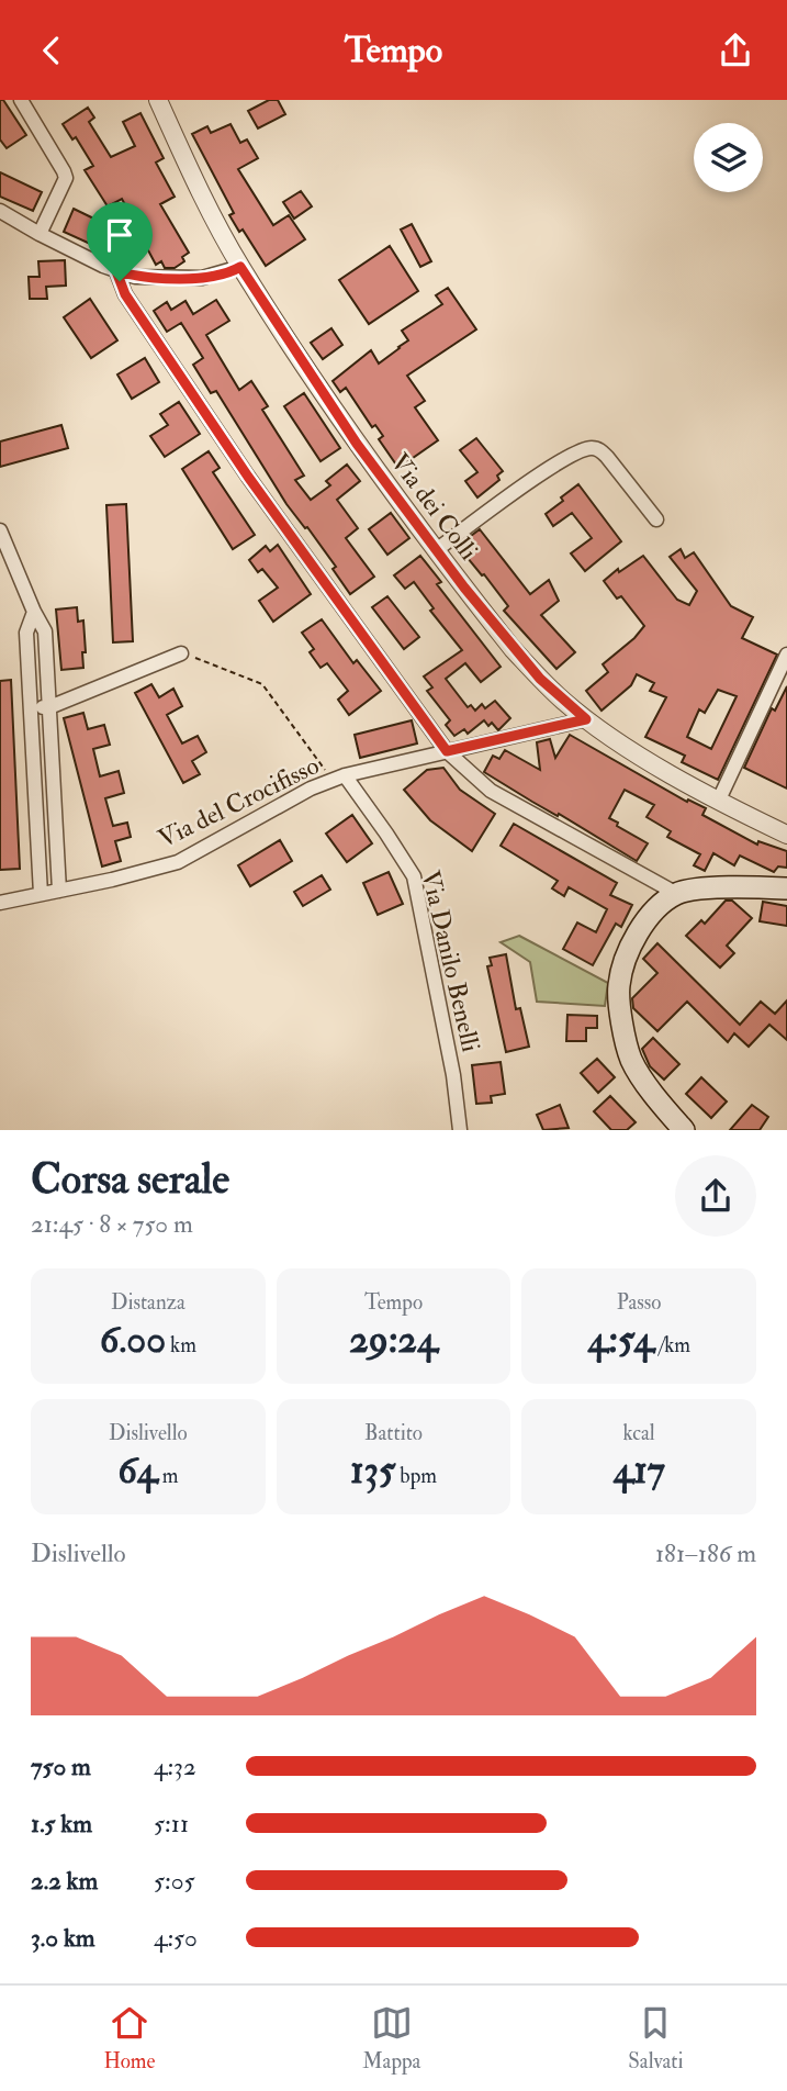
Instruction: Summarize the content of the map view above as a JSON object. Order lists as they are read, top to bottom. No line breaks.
{"streets":{"street":["Via dei Colli","Via del Crocifisso","Via Danilo Benelli"]},"crossings":[["Via dei Colli","Via del Crocifisso"],["Via del Crocifisso","Via Danilo Benelli"]],"page":{"header":"Tempo","heading":["Corsa serale","21:45 · 8 × 750 m"],"stats":[["Distanza","6.00 km"],["Tempo","29:24"],["Passo","4:54 /km"],["Dislivello","64 m"],["Battito","135 bpm"],["kcal","417"]],"chart":["Dislivello","181–186 m"],"list":[{"name":"750 m","note":"4:32"},{"name":"1.5 km","note":"5:11"},{"name":"2.2 km","note":"5:05"},{"name":"3.0 km","note":"4:50"}],"tabs":["Home","Mappa","Salvati"]}}
